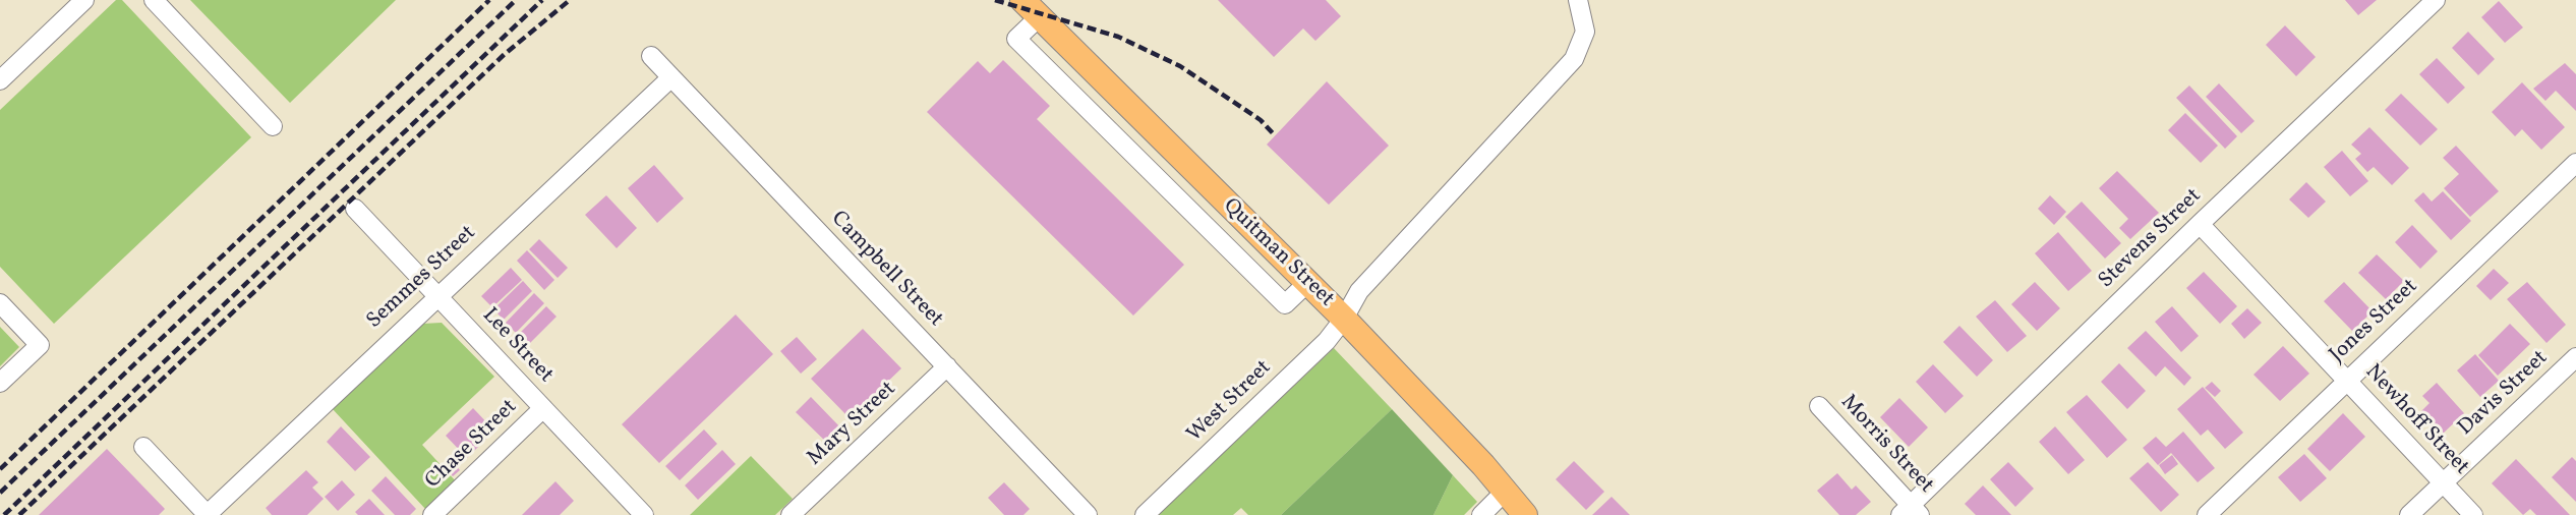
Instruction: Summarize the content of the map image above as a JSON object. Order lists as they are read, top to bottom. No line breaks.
{"streets":{"main road":["Quitman Street"],"street":["Stevens Street","Campbell Street","Semmes Street","Jones Street","Lee Street","Davis Street","West Street","Newhoff Street","Mary Street","Chase Street","Morris Street"]},"crossings":[["Stevens Street","Newhoff Street"],["Stevens Street","Morris Street"],["Quitman Street","West Street"],["Campbell Street","Semmes Street"],["Campbell Street","Mary Street"],["Semmes Street","Lee Street"],["Jones Street","Newhoff Street"],["Lee Street","Chase Street"],["Davis Street","Newhoff Street"]]}
